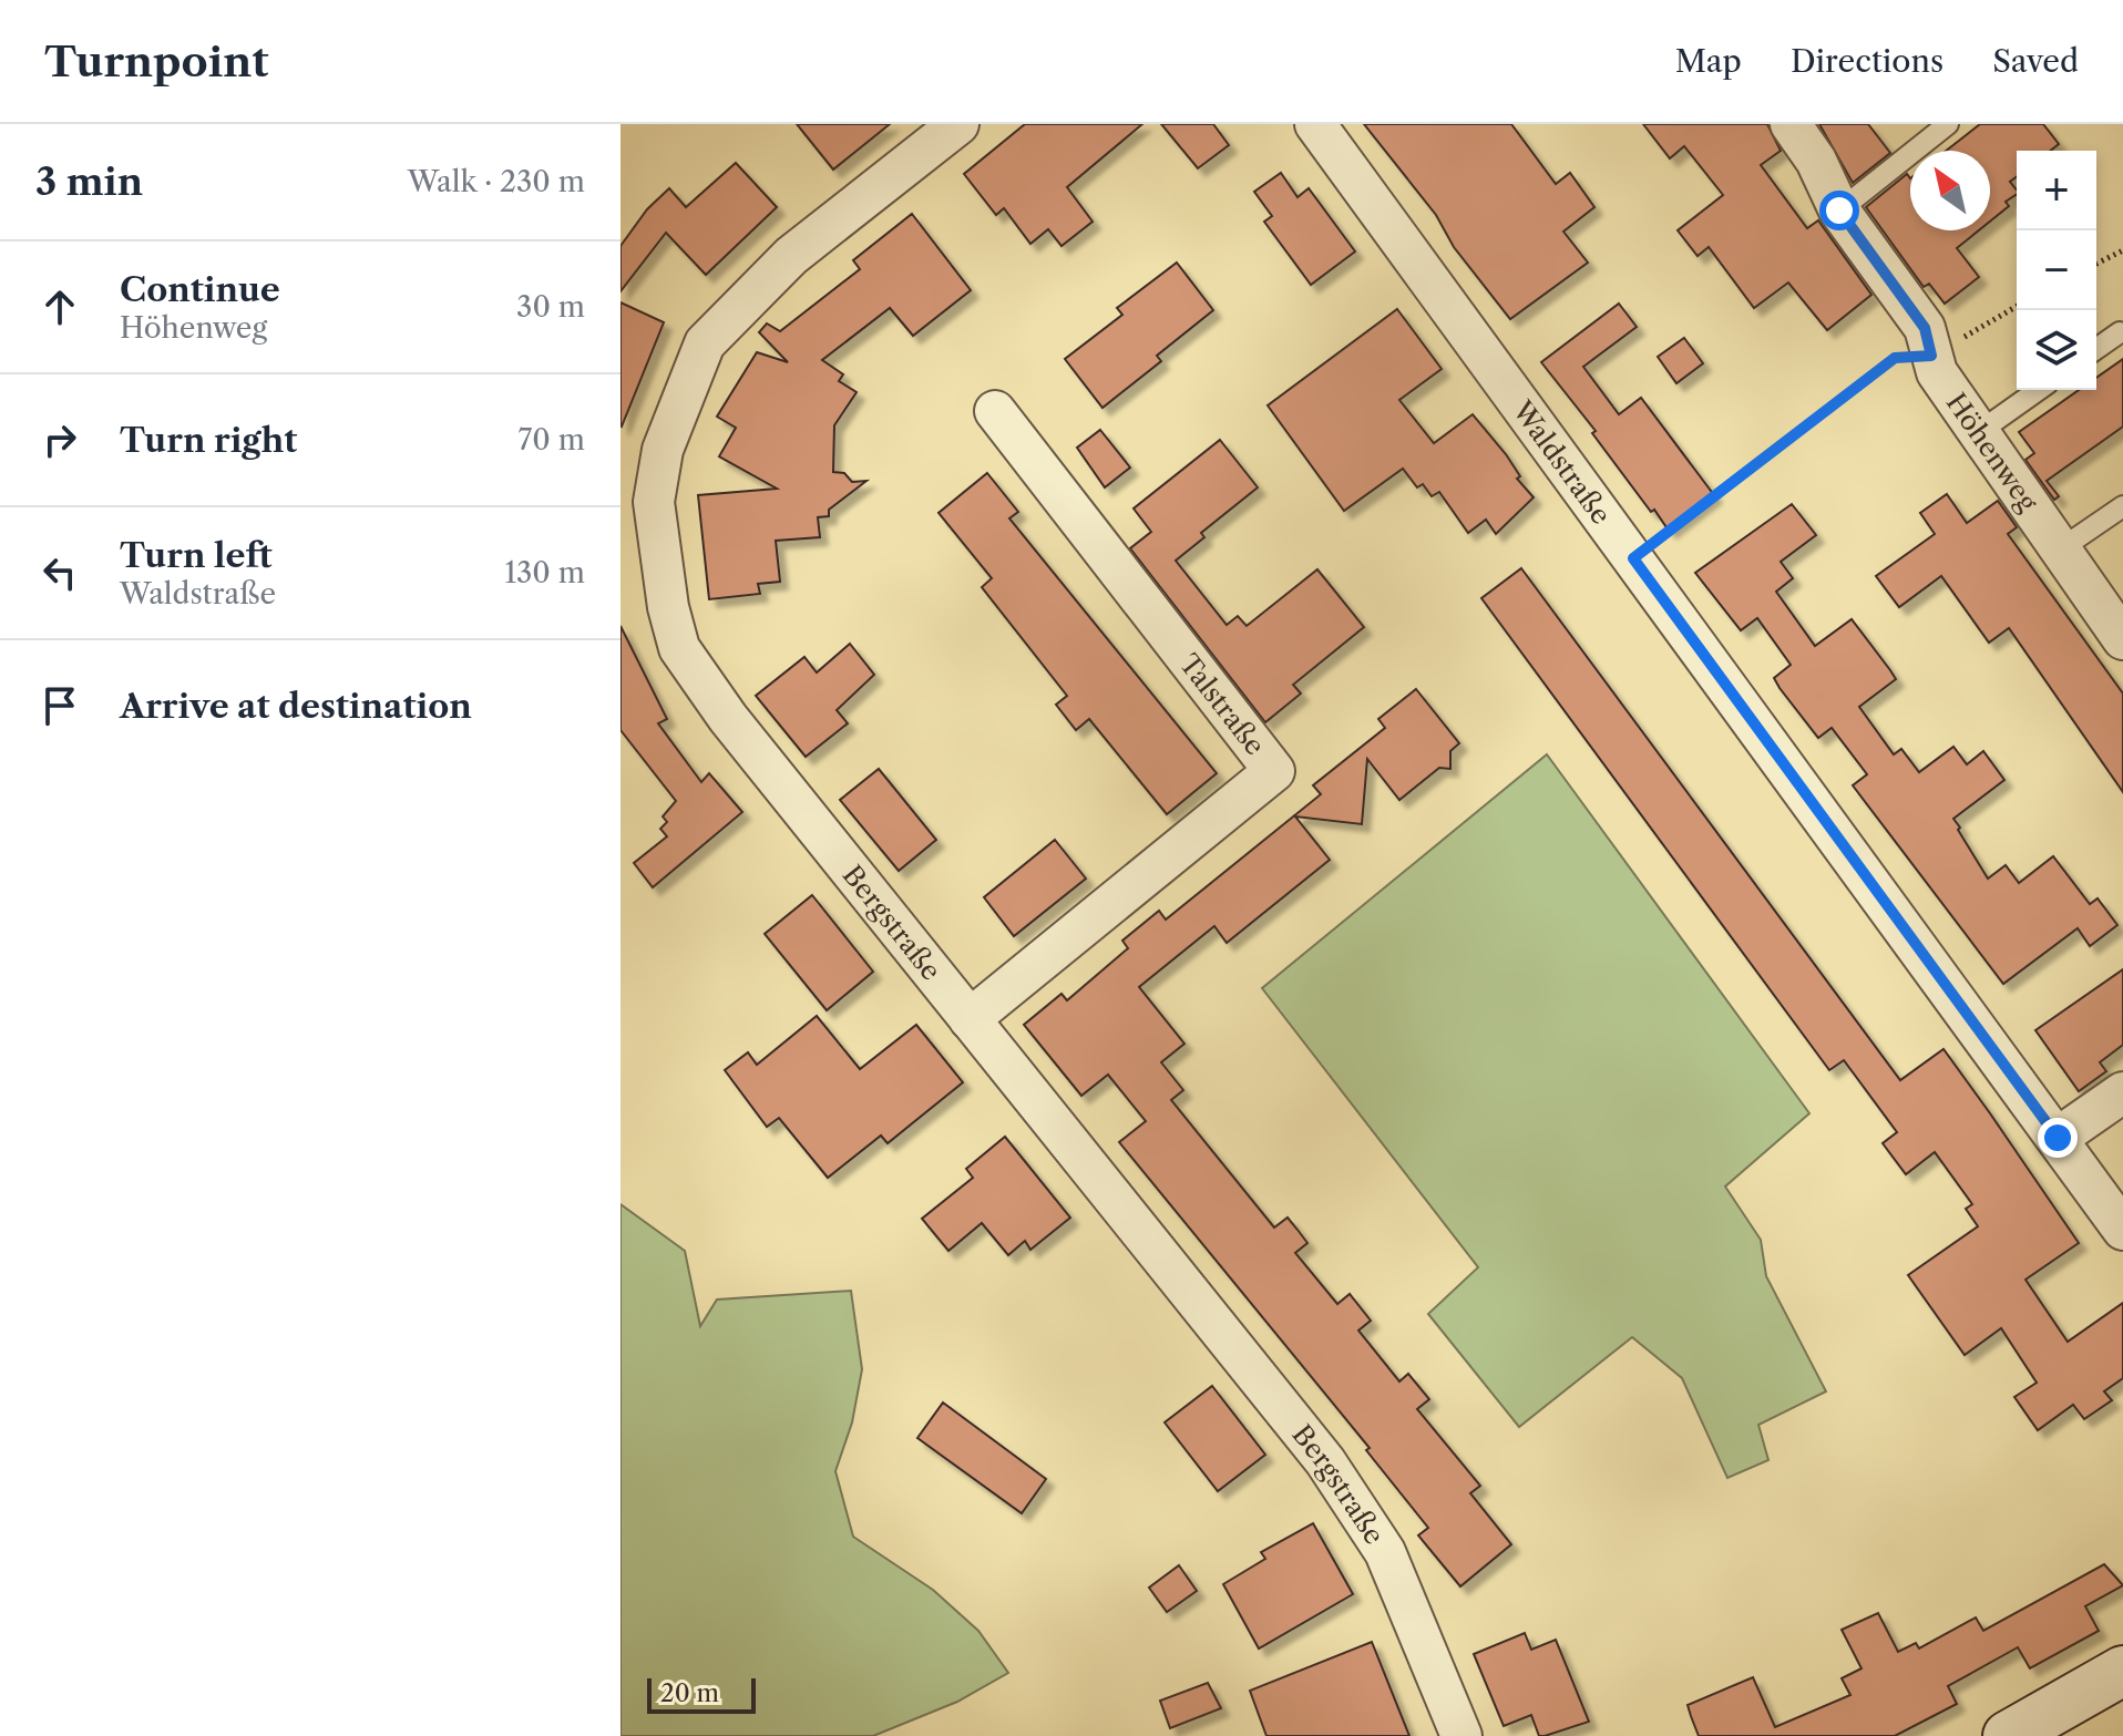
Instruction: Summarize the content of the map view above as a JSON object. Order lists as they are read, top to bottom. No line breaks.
{"streets":{"street":["Höhenweg","Waldstraße","Talstraße","Bergstraße"]},"crossings":[["Talstraße","Bergstraße"]],"scale_bar":"20 m","north":"top left","page":{"header":"Turnpoint","nav":["Map","Directions","Saved"],"heading":["3 min","Walk · 230 m"],"map_buttons":["+","−"],"list":[["Continue","Höhenweg","30 m"],["Turn right","70 m"],["Turn left","Waldstraße","130 m"],"Arrive at destination"],"scale":"20 m"}}
